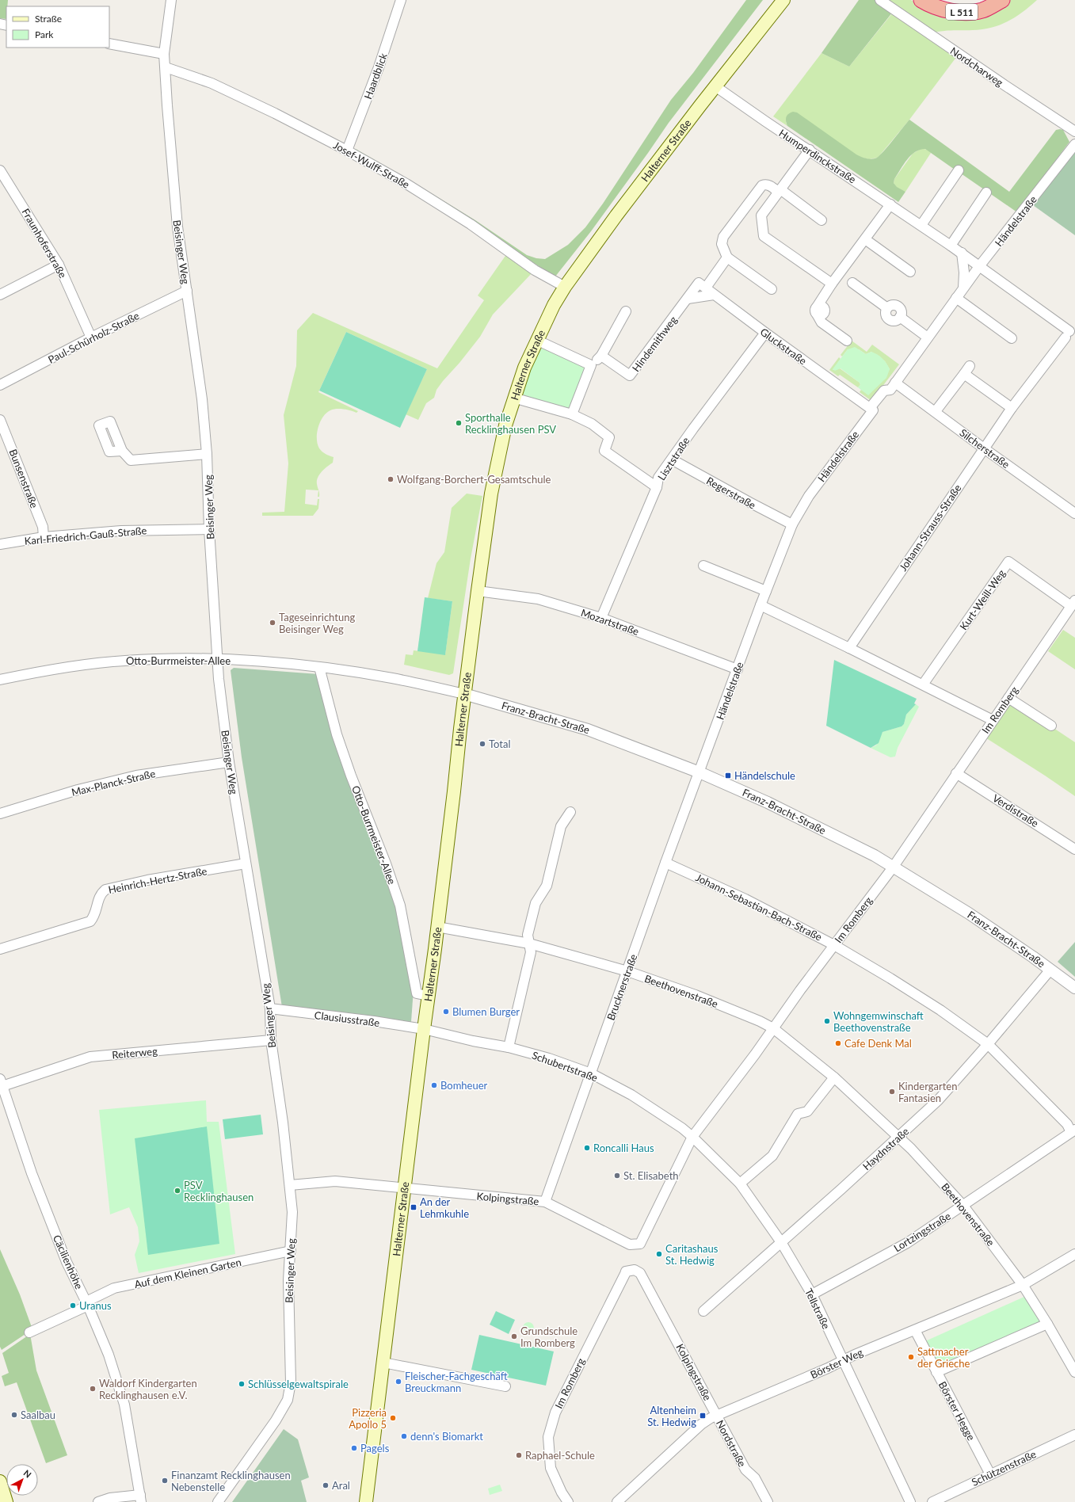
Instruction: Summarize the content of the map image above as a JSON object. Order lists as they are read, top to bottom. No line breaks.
{"streets":{"highway":["L 511"],"main road":["Halterner Straße"],"street":["Nordcharweg","Haardblick","Humperdinckstraße","Josef-Wulff-Straße","Händelstraße","Fraunhoferstraße","Beisinger Weg","Paul-Schürholz-Straße","Hindemithweg","Gluckstraße","Silcherstraße","Lisztstraße","Bunsenstraße","Regerstraße","Johann-Strauss-Straße","Karl-Friedrich-Gauß-Straße","Kurt-Weill-Weg","Mozartstraße","Otto-Burrmeister-Allee","Im Romberg","Franz-Bracht-Straße","Max-Planck-Straße","Verdistraße","Heinrich-Hertz-Straße","Johann-Sebastian-Bach-Straße","Brucknerstraße","Beethovenstraße","Clausiusstraße","Reiterweg","Schubertstraße","Haydnstraße","Kolpingstraße","Lortzingstraße","Cäcilienhöhe","Auf dem Kleinen Garten","Tellstraße","Börster Weg","Börster Hegge","Nordstraße","Schützenstraße"]},"crossings":[["Haardblick","Josef-Wulff-Straße"],["Halterner Straße","Humperdinckstraße"],["Halterner Straße","Josef-Wulff-Straße"],["Halterner Straße","Mozartstraße"],["Halterner Straße","Otto-Burrmeister-Allee"],["Halterner Straße","Franz-Bracht-Straße"],["Halterner Straße","Beethovenstraße"],["Halterner Straße","Clausiusstraße"],["Halterner Straße","Schubertstraße"],["Halterner Straße","Kolpingstraße"],["Humperdinckstraße","Händelstraße"],["Humperdinckstraße","Johann-Strauss-Straße"],["Josef-Wulff-Straße","Beisinger Weg"],["Händelstraße","Gluckstraße"],["Händelstraße","Silcherstraße"],["Händelstraße","Regerstraße"],["Händelstraße","Mozartstraße"],["Händelstraße","Franz-Bracht-Straße"],["Händelstraße","Brucknerstraße"],["Fraunhoferstraße","Paul-Schürholz-Straße"],["Beisinger Weg","Paul-Schürholz-Straße"],["Beisinger Weg","Karl-Friedrich-Gauß-Straße"],["Beisinger Weg","Otto-Burrmeister-Allee"],["Beisinger Weg","Max-Planck-Straße"],["Beisinger Weg","Heinrich-Hertz-Straße"],["Beisinger Weg","Clausiusstraße"],["Beisinger Weg","Reiterweg"],["Beisinger Weg","Auf dem Kleinen Garten"],["Hindemithweg","Gluckstraße"],["Gluckstraße","Lisztstraße"],["Silcherstraße","Johann-Strauss-Straße"],["Lisztstraße","Regerstraße"],["Lisztstraße","Mozartstraße"],["Bunsenstraße","Karl-Friedrich-Gauß-Straße"],["Kurt-Weill-Weg","Im Romberg"],["Otto-Burrmeister-Allee","Franz-Bracht-Straße"],["Im Romberg","Franz-Bracht-Straße"],["Im Romberg","Verdistraße"],["Im Romberg","Johann-Sebastian-Bach-Straße"],["Im Romberg","Beethovenstraße"],["Im Romberg","Schubertstraße"],["Im Romberg","Kolpingstraße"],["Im Romberg","Tellstraße"],["Franz-Bracht-Straße","Brucknerstraße"],["Franz-Bracht-Straße","Haydnstraße"],["Johann-Sebastian-Bach-Straße","Brucknerstraße"],["Johann-Sebastian-Bach-Straße","Haydnstraße"],["Johann-Sebastian-Bach-Straße","Lortzingstraße"],["Brucknerstraße","Beethovenstraße"],["Brucknerstraße","Schubertstraße"],["Brucknerstraße","Kolpingstraße"],["Beethovenstraße","Haydnstraße"],["Beethovenstraße","Lortzingstraße"],["Beethovenstraße","Börster Weg"],["Clausiusstraße","Schubertstraße"],["Reiterweg","Cäcilienhöhe"],["Schubertstraße","Tellstraße"],["Haydnstraße","Tellstraße"],["Kolpingstraße","Börster Weg"],["Kolpingstraße","Nordstraße"],["Lortzingstraße","Tellstraße"],["Cäcilienhöhe","Auf dem Kleinen Garten"],["Tellstraße","Börster Weg"],["Börster Weg","Börster Hegge"],["Börster Weg","Nordstraße"],["Börster Hegge","Schützenstraße"]],"places":{"other":["Sporthalle Recklinghausen PSV","Wolfgang-Borchert-Gesamtschule","Tageseinrichtung Beisinger Weg","Total","Blumen Burger","Wohngemwinschaft Beethovenstraße","Cafe Denk Mal","Bomheuer","Kindergarten Fantasien","Roncalli Haus","St. Elisabeth","PSV Recklinghausen","Caritashaus St. Hedwig","Uranus","Grundschule Im Romberg","Sattmacher der Grieche","Fleischer-Fachgeschäft Breuckmann","Schlüsselgewaltspirale","Waldorf Kindergarten Recklinghausen e.V.","Saalbau","Pizzeria Apollo 5","denn's Biomarkt","Pagels","Raphael-Schule","Finanzamt Recklinghausen Nebenstelle","Aral"],"transit":["Händelschule","An der Lehmkuhle","Altenheim St. Hedwig"]},"legend":["Straße","Park"],"north":"top right"}
